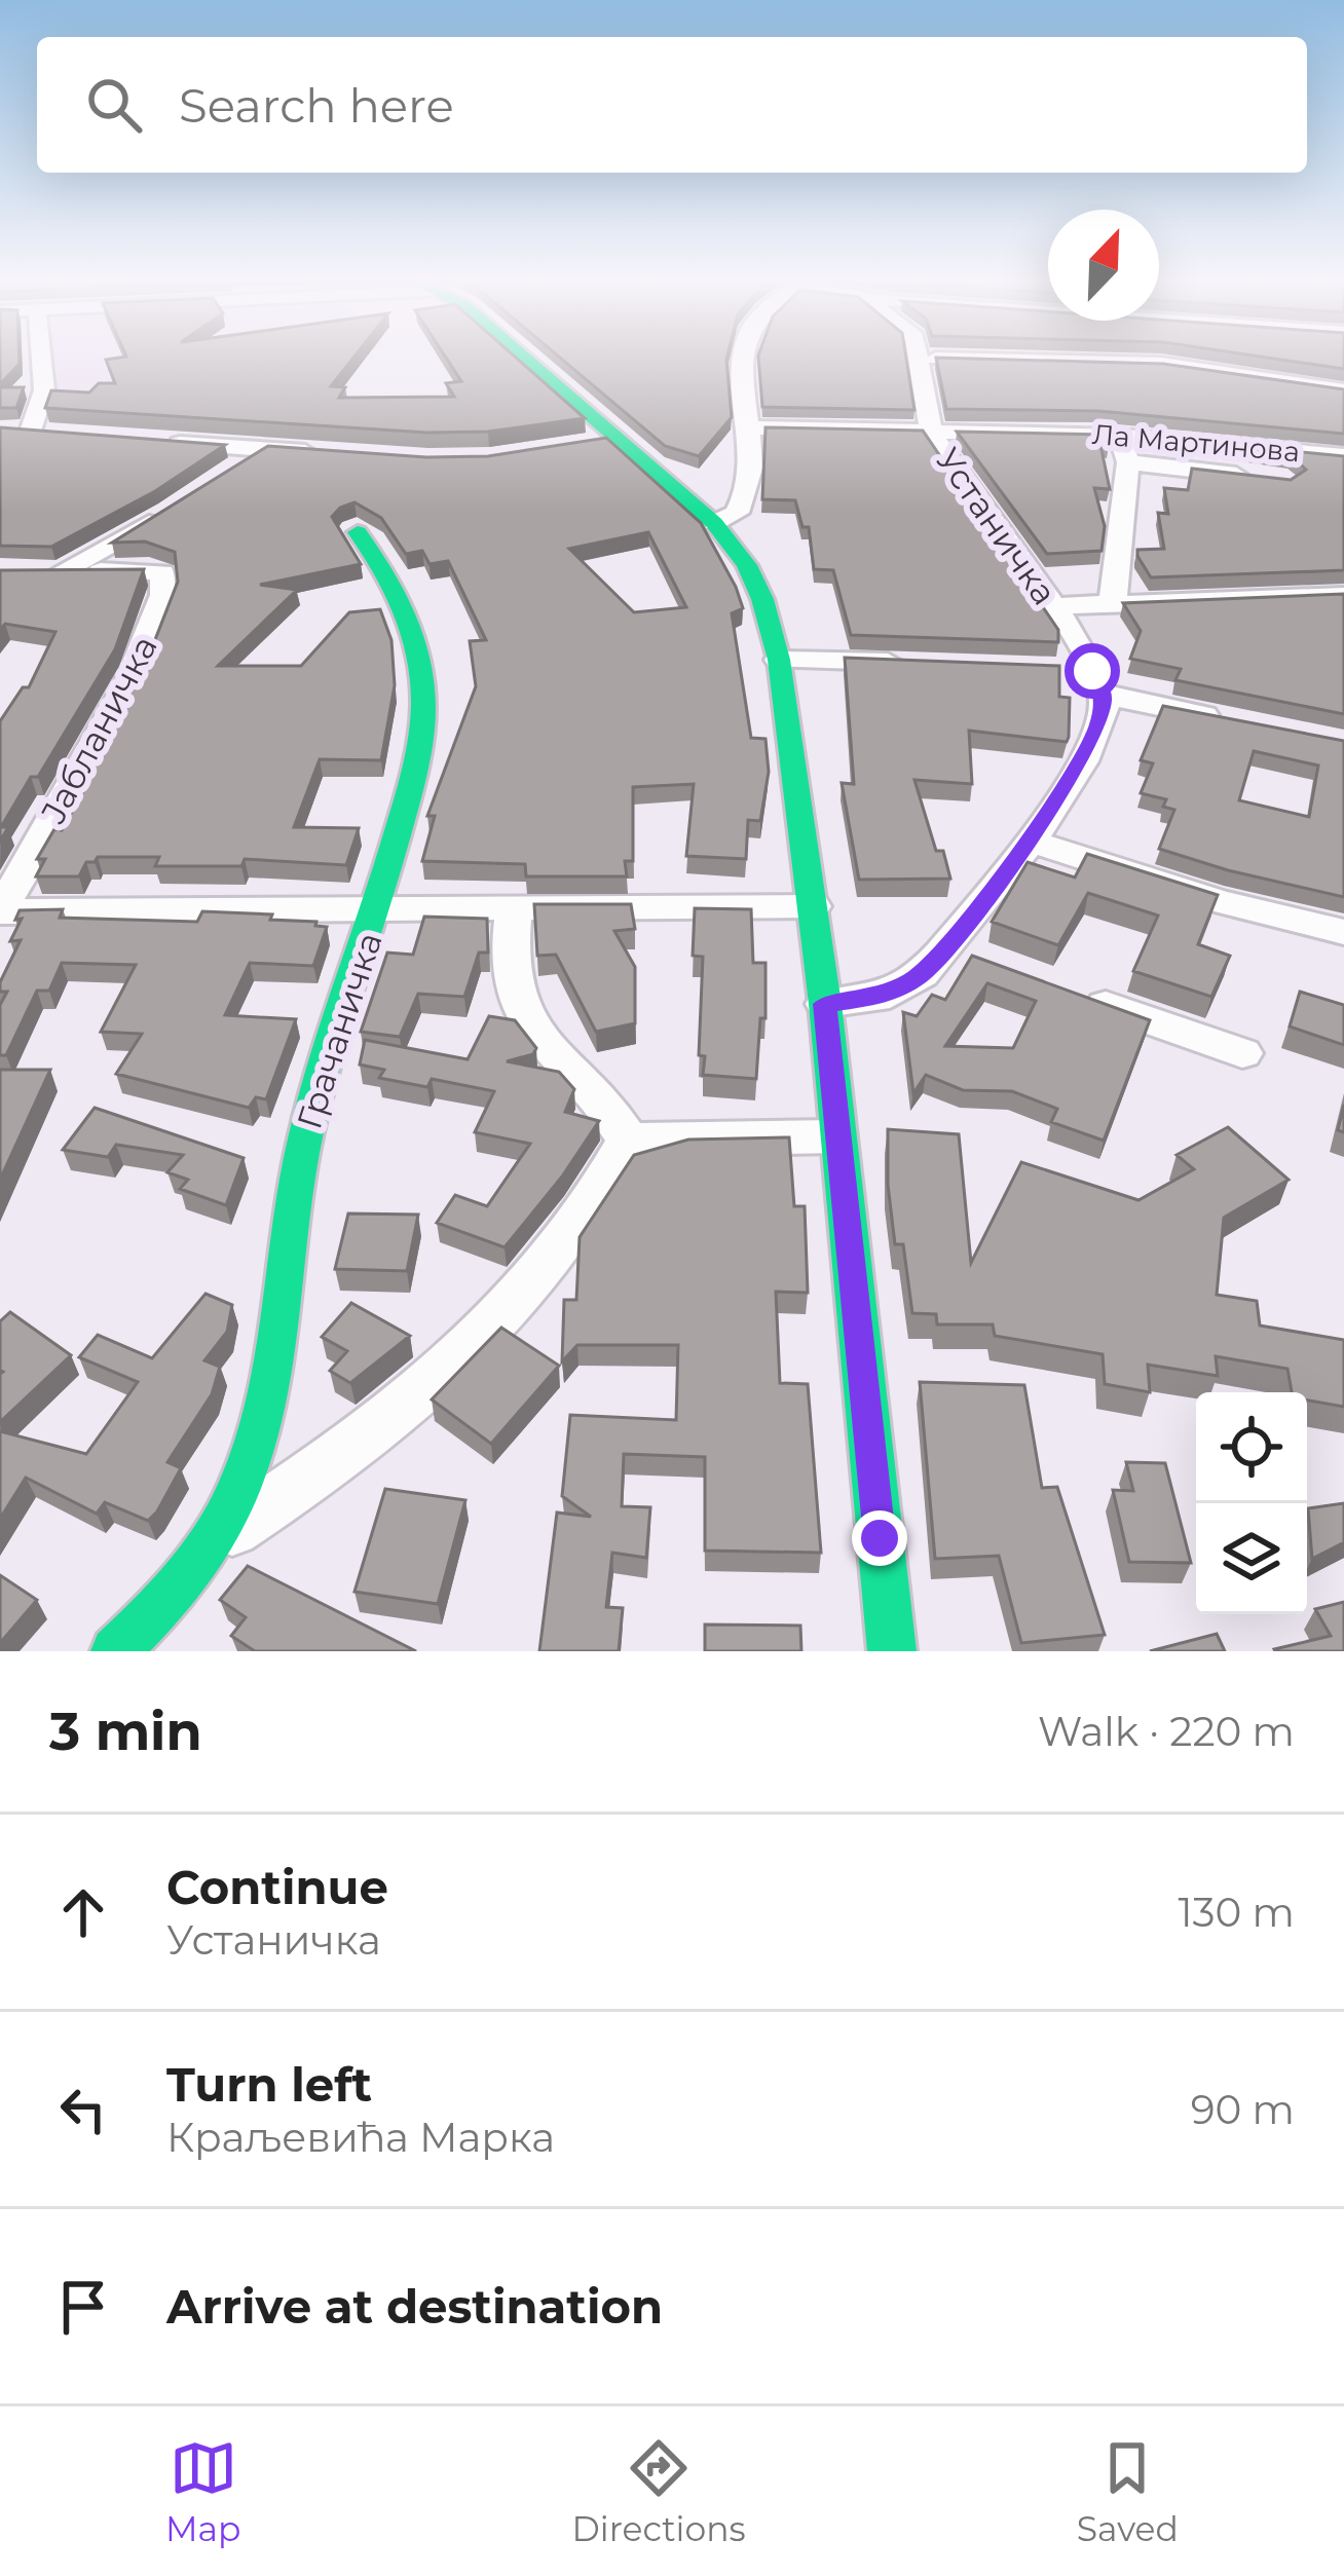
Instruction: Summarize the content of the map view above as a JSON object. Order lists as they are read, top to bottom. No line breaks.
{"streets":{"main road":["Грачаничка"],"street":["Ла Мартинова","Устаничка","Јабланичка"]},"crossings":[["Ла Мартинова","Устаничка"]],"north":"top right","page":{"search":"Search here","heading":["3 min","Walk · 220 m"],"list":[["Continue","Устаничка","130 m"],["Turn left","Краљевића Марка","90 m"],"Arrive at destination"],"nav":["Map","Directions","Saved"]}}
